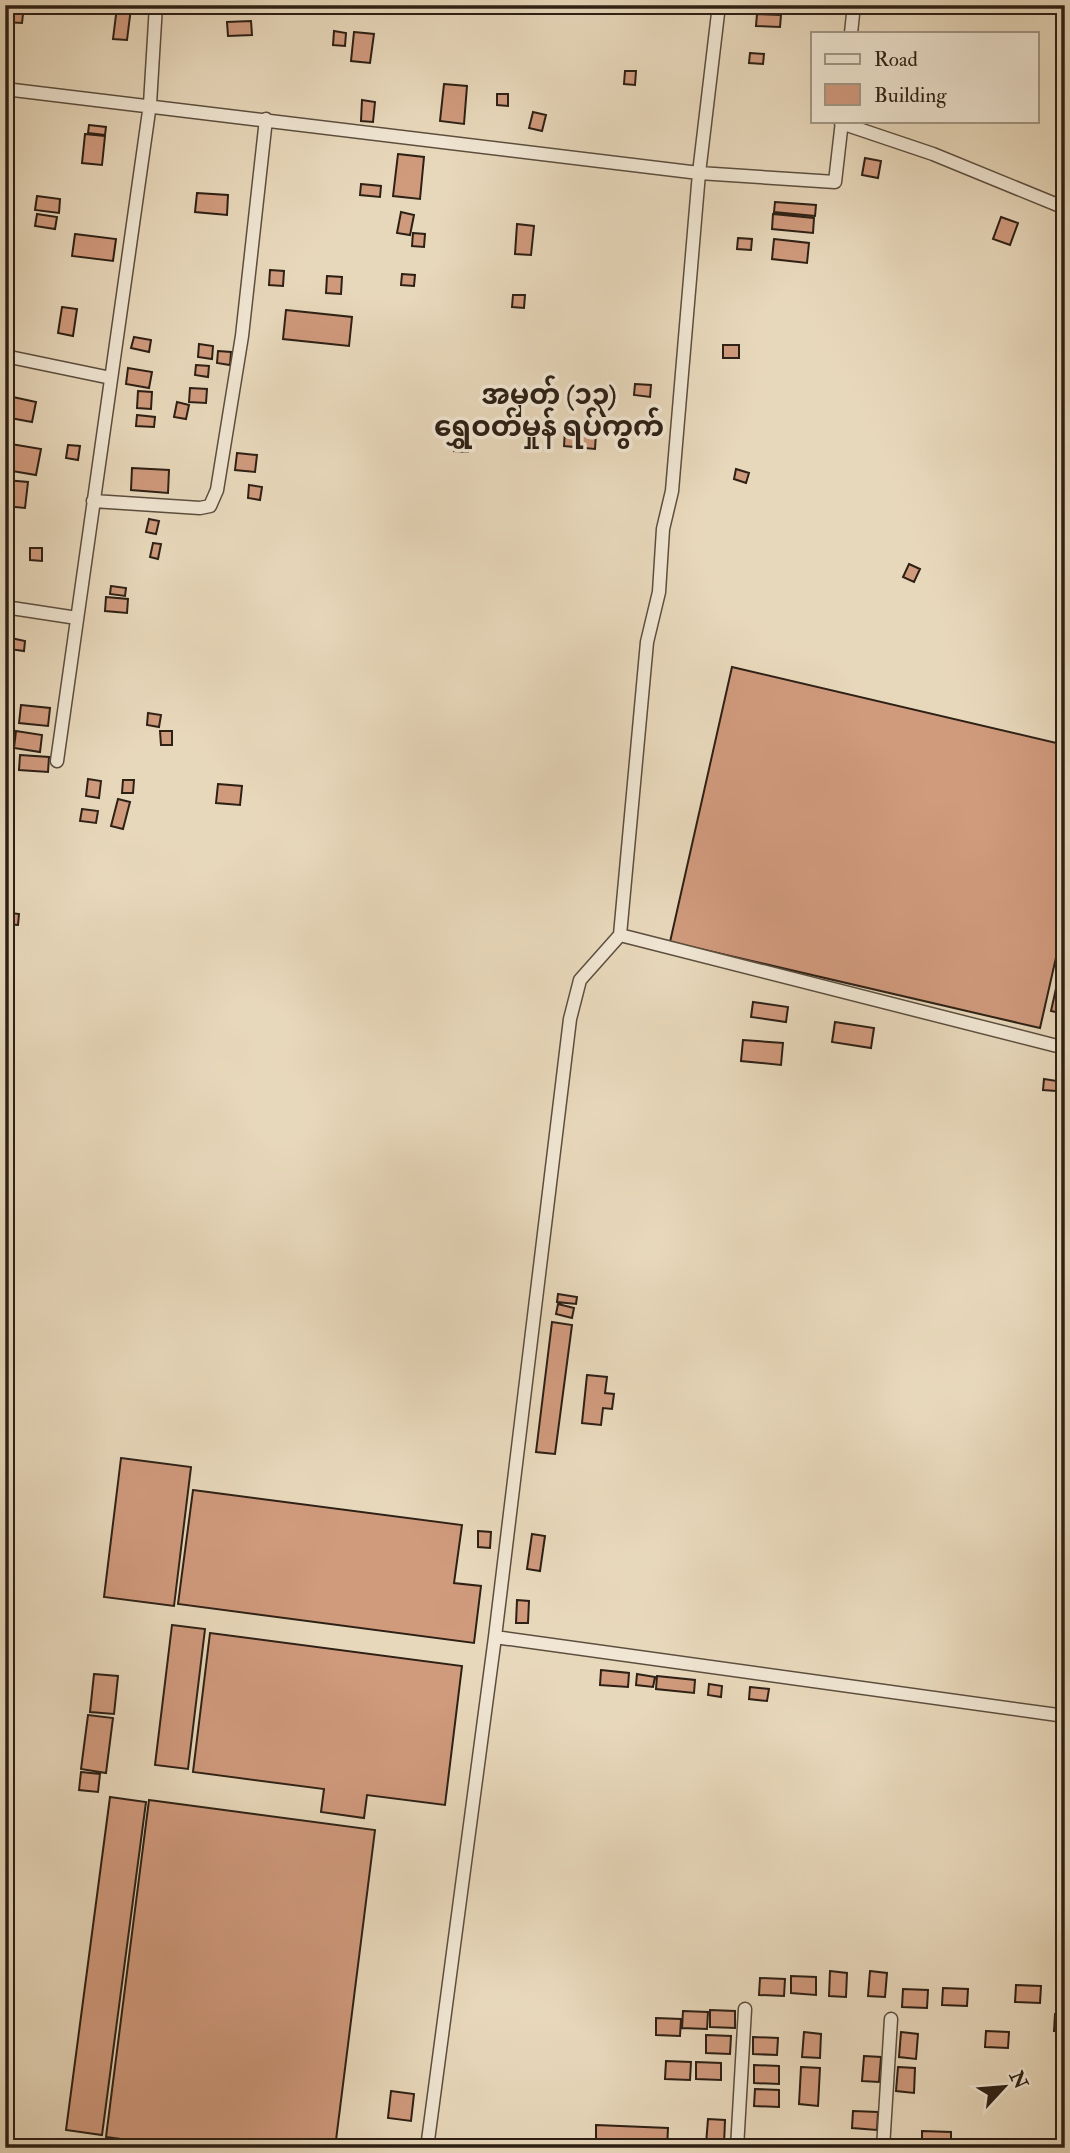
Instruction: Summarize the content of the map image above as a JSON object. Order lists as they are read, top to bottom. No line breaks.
{"districts":["အမှတ် (၁၃) ရွှေဝတ်မှုန် ရပ်ကွက်"],"legend":["Road","Building"],"north":"top right"}
